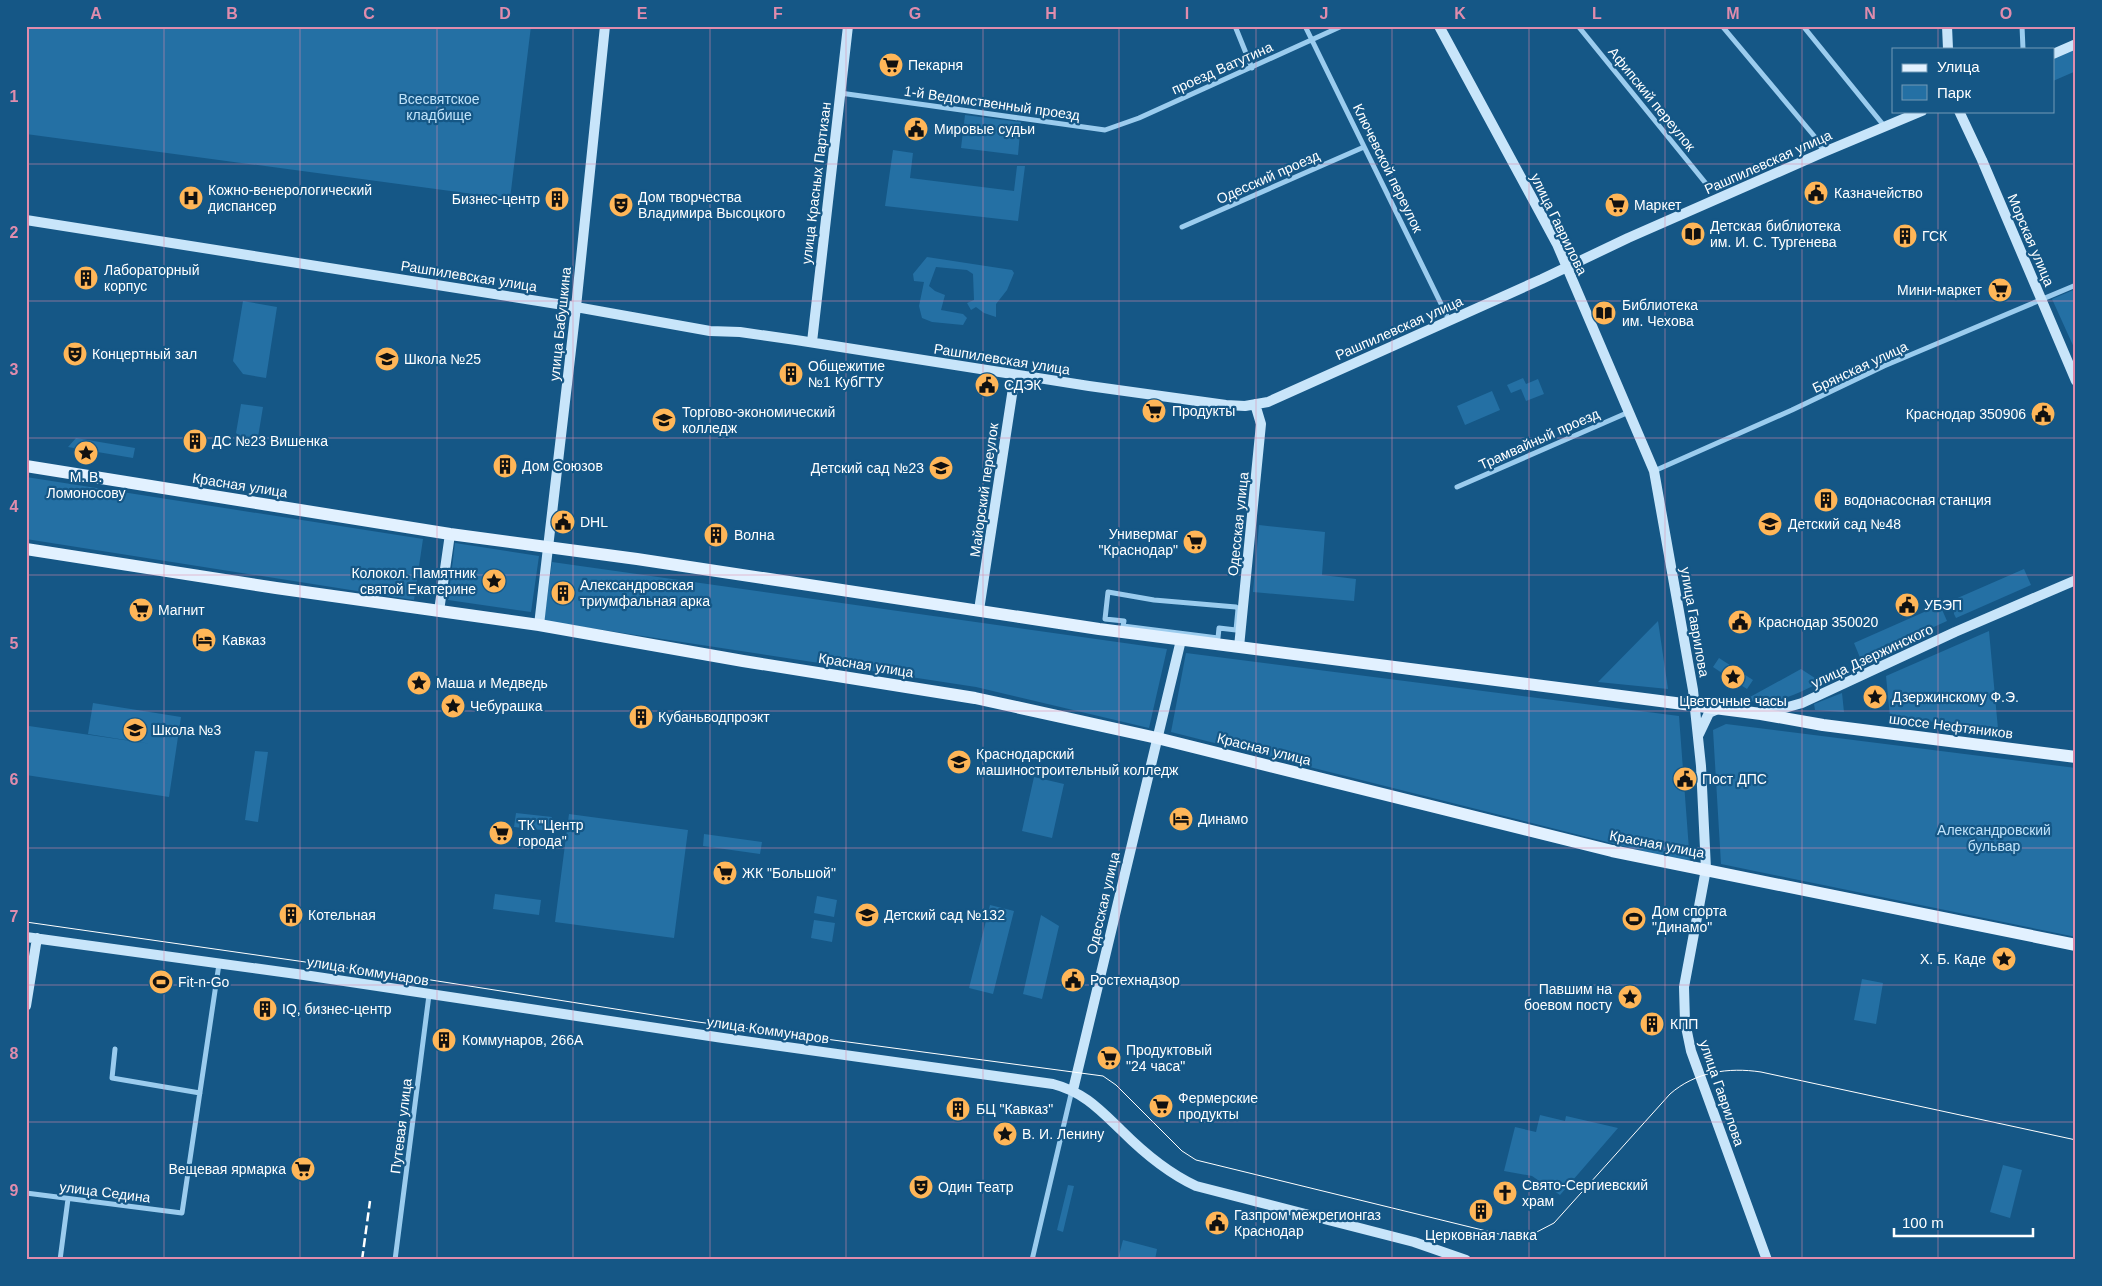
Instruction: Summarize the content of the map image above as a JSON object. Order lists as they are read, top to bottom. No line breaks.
{"streets":{"main road":["Красная улица","шоссе Нефтяников"],"street":["проезд Ватутина","Афипский переулок","1-й Ведомственный проезд","Рашпилевская улица","Ключевской переулок","Одесский проезд","улица Красных Партизан","улица Гаврилова","Морская улица","улица Бабушкина","Брянская улица","Трамвайный проезд","Майорский переулок","Одесская улица","улица Дзержинского","улица Коммунаров","Путевая улица","улица Седина"]},"crossings":[["проезд Ватутина","1-й Ведомственный проезд"],["проезд Ватутина","Ключевской переулок"],["1-й Ведомственный проезд","улица Красных Партизан"],["Рашпилевская улица","Ключевской переулок"],["Рашпилевская улица","улица Красных Партизан"],["Рашпилевская улица","улица Гаврилова"],["Рашпилевская улица","улица Бабушкина"],["Рашпилевская улица","Майорский переулок"],["Рашпилевская улица","Одесская улица"],["Ключевской переулок","Одесский проезд"],["улица Гаврилова","Брянская улица"],["улица Гаврилова","Трамвайный проезд"],["улица Гаврилова","Красная улица"],["Морская улица","Брянская улица"],["улица Бабушкина","Красная улица"],["Красная улица","Майорский переулок"],["Красная улица","Одесская улица"],["Красная улица","улица Дзержинского"],["Красная улица","шоссе Нефтяников"],["Одесская улица","улица Коммунаров"],["улица Коммунаров","Путевая улица"]],"parks":["Всесвятское кладбище","Александровский бульвар"],"places":{"supermarket":["Пекарня","Маркет","Мини-маркет","Продукты","Универмаг \"Краснодар\"","Магнит","ТК \"Центр города\"","ЖК \"Большой\"","Продуктовый \"24 часа\"","Фермерские продукты","Вещевая ярмарка"],"public building":["Мировые судьи","Казначейство","СДЭК","Краснодар 350906","DHL","УБЭП","Краснодар 350020","Пост ДПС","Ростехнадзор","Газпром межрегионгаз Краснодар"],"hospital":["Кожно-венерологический диспансер"],"building":["Бизнес-центр","ГСК","Лабораторный корпус","Общежитие №1 КубГТУ","ДС №23 Вишенка","Дом Союзов","водонасосная станция","Волна","Александровская триумфальная арка","Кубаньводпроэкт","Котельная","IQ, бизнес-центр","КПП","Коммунаров, 266А","БЦ \"Кавказ\"","Церковная лавка"],"theatre":["Дом творчества Владимира Высоцкого","Концертный зал","Один Театр"],"library":["Детская библиотека им. И. С. Тургенева","Библиотека им. Чехова"],"school or university":["Школа №25","Торгово-экономический колледж","Детский сад №23","Детский сад №48","Школа №3","Краснодарский машиностроительный колледж","Детский сад №132"],"place":["М. В. Ломоносову","Колокол. Памятник святой Екатерине","Цветочные часы","Маша и Медведь","Дзержинскому Ф.Э.","Чебурашка","Х. Б. Каде","Павшим на боевом посту","В. И. Ленину"],"hotel":["Кавказ","Динамо"],"sports":["Дом спорта \"Динамо\"","Fit-n-Go"],"church":["Свято-Сергиевский храм"]},"legend":["Улица","Парк"],"scale_bar":"100 m","grid":{"columns":["A","B","C","D","E","F","G","H","I","J","K","L","M","N","O"],"rows":["1","2","3","4","5","6","7","8","9"]}}
